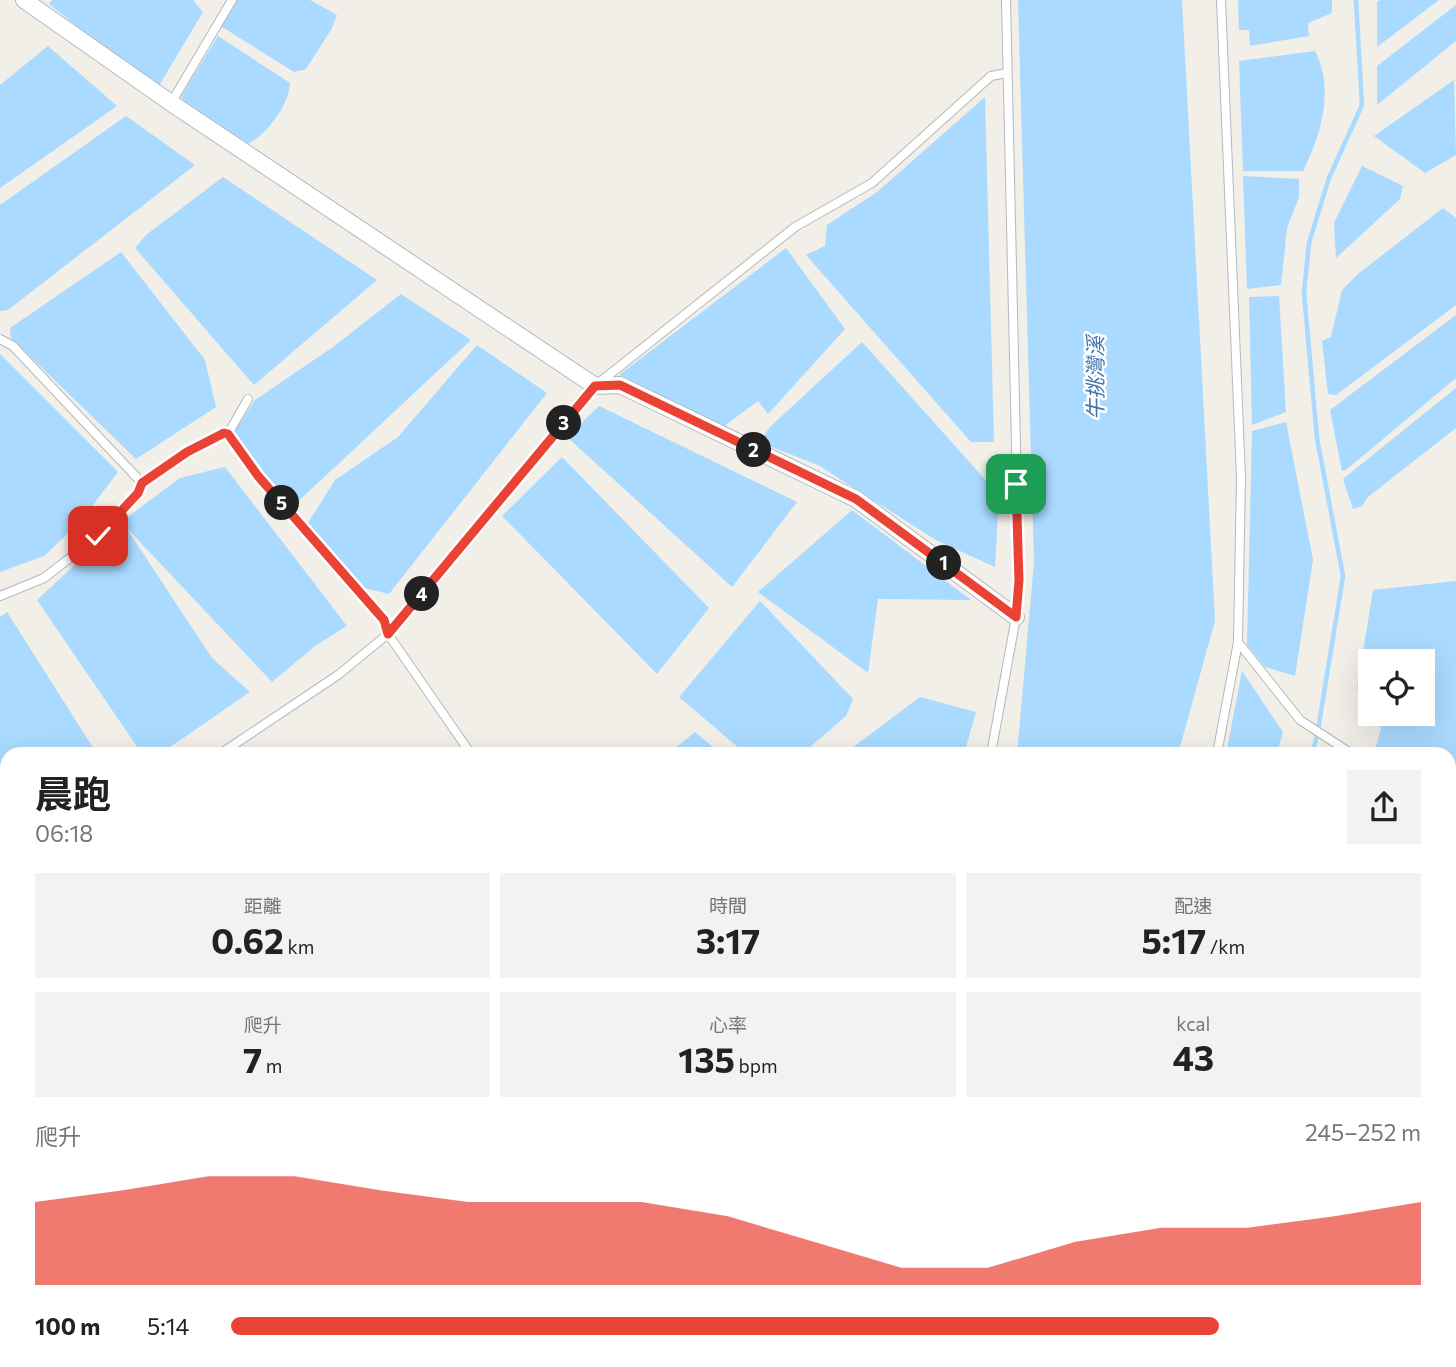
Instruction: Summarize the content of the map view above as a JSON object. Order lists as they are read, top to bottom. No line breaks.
{"water":["牛挑灣溪"],"page":{"pins":["3","2","5","1","4"],"heading":["晨跑","06:18"],"stats":[["距離","0.62 km"],["時間","3:17"],["配速","5:17 /km"],["爬升","7 m"],["心率","135 bpm"],["kcal","43"]],"chart":["爬升","245–252 m"],"list":[{"name":"100 m","note":"5:14"}]}}
